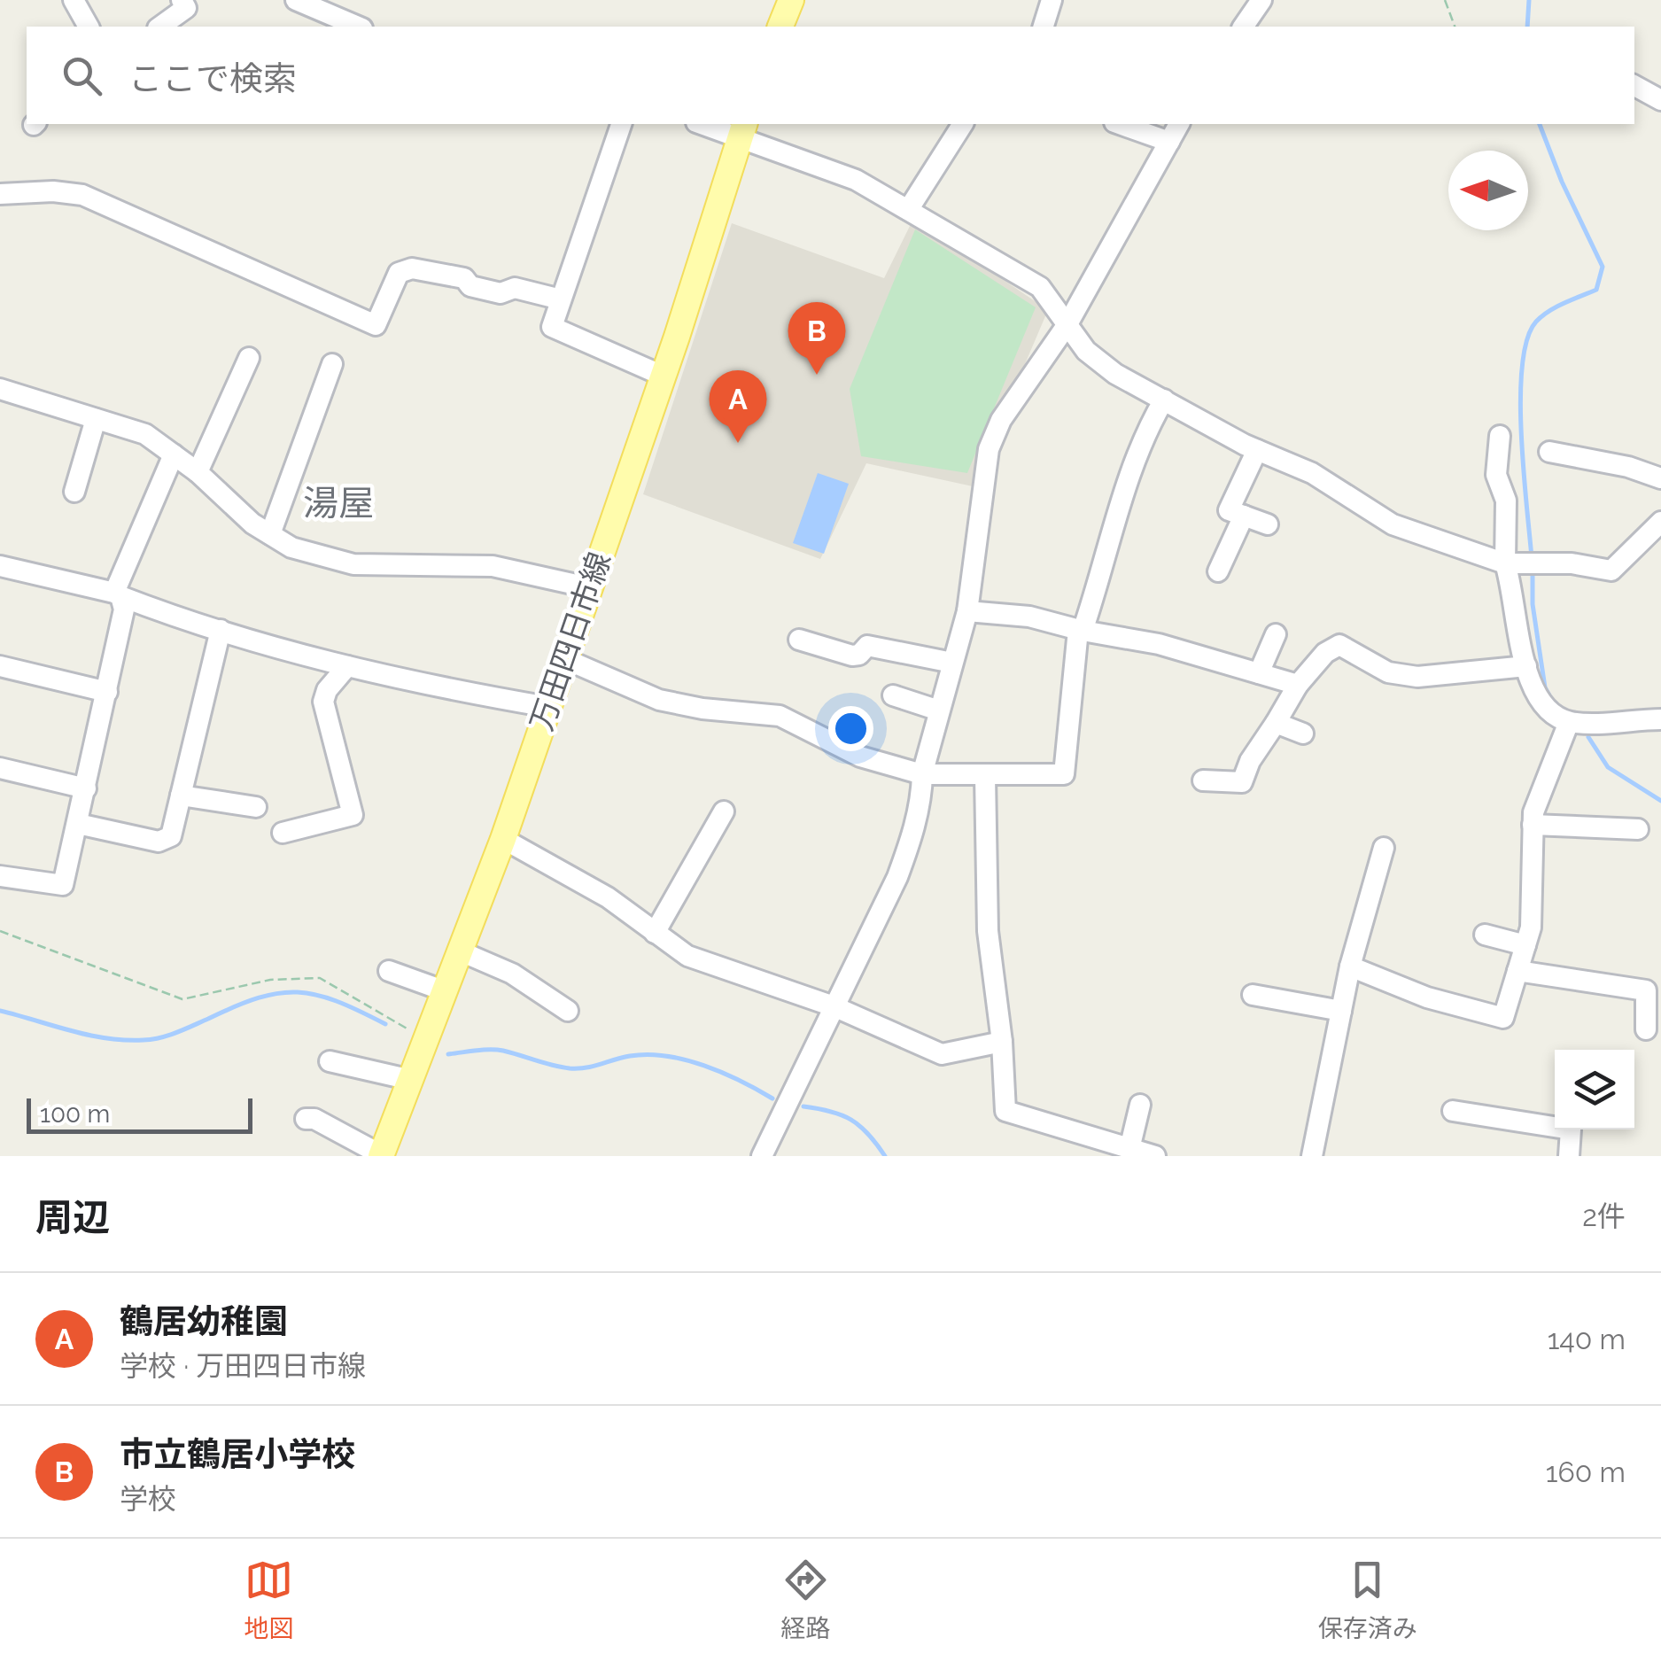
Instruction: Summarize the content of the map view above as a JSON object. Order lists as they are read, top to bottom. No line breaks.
{"streets":{"main road":["万田四日市線"]},"districts":["湯屋"],"scale_bar":"100 m","north":"left","page":{"search":"ここで検索","pins":["B","A"],"scale":"100 m","heading":["周辺","2件"],"list":[{"mark":"A","name":"鶴居幼稚園","note":"学校 · 万田四日市線","value":"140 m"},{"mark":"B","name":"市立鶴居小学校","note":"学校","value":"160 m"}],"nav":["地図","経路","保存済み"]}}
